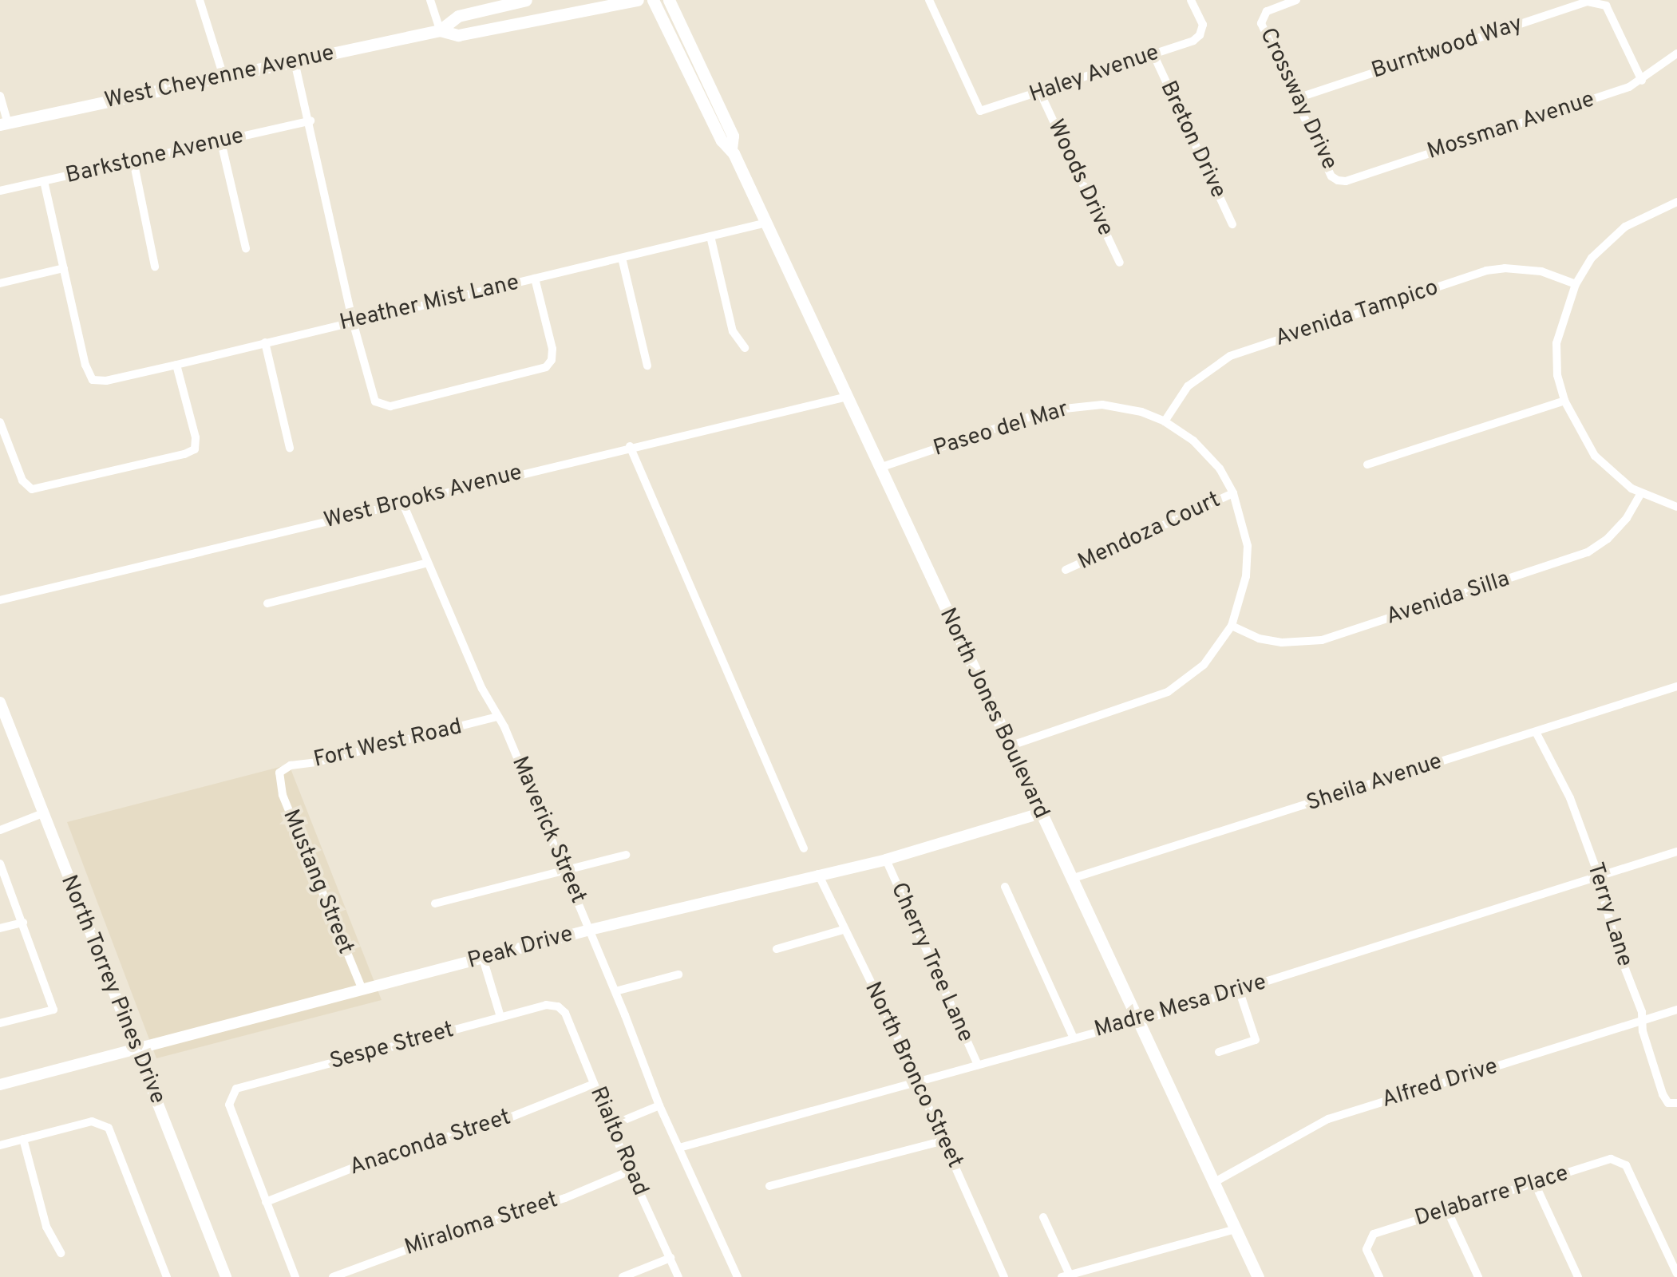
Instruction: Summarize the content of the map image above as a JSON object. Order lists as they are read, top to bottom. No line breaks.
{"streets":{"main road":["West Cheyenne Avenue","North Jones Boulevard"],"street":["Burntwood Way","Haley Avenue","Crossway Drive","Mossman Avenue","Breton Drive","Barkstone Avenue","Woods Drive","Heather Mist Lane","Avenida Tampico","Paseo del Mar","West Brooks Avenue","Mendoza Court","Avenida Silla","Fort West Road","Sheila Avenue","Maverick Street","Mustang Street","Terry Lane","Peak Drive","Cherry Tree Lane","North Torrey Pines Drive","Madre Mesa Drive","Sespe Street","North Bronco Street","Alfred Drive","Rialto Road","Anaconda Street","Delabarre Place","Miraloma Street"]},"crossings":[["Burntwood Way","Crossway Drive"],["Burntwood Way","Mossman Avenue"],["Haley Avenue","Breton Drive"],["Haley Avenue","Woods Drive"],["Crossway Drive","Mossman Avenue"],["Heather Mist Lane","North Jones Boulevard"],["Avenida Tampico","Paseo del Mar"],["Paseo del Mar","Mendoza Court"],["Paseo del Mar","Avenida Silla"],["Paseo del Mar","North Jones Boulevard"],["West Brooks Avenue","North Jones Boulevard"],["West Brooks Avenue","Maverick Street"],["North Jones Boulevard","Sheila Avenue"],["North Jones Boulevard","Peak Drive"],["North Jones Boulevard","Madre Mesa Drive"],["North Jones Boulevard","Alfred Drive"],["Fort West Road","Maverick Street"],["Fort West Road","Mustang Street"],["Sheila Avenue","Terry Lane"],["Maverick Street","Peak Drive"],["Maverick Street","Madre Mesa Drive"],["Mustang Street","Peak Drive"],["Terry Lane","Madre Mesa Drive"],["Terry Lane","Alfred Drive"],["Peak Drive","Cherry Tree Lane"],["Peak Drive","North Torrey Pines Drive"],["Peak Drive","North Bronco Street"],["Cherry Tree Lane","Madre Mesa Drive"],["Madre Mesa Drive","North Bronco Street"],["Sespe Street","Rialto Road"],["Sespe Street","Anaconda Street"],["Rialto Road","Anaconda Street"],["Rialto Road","Miraloma Street"]]}
